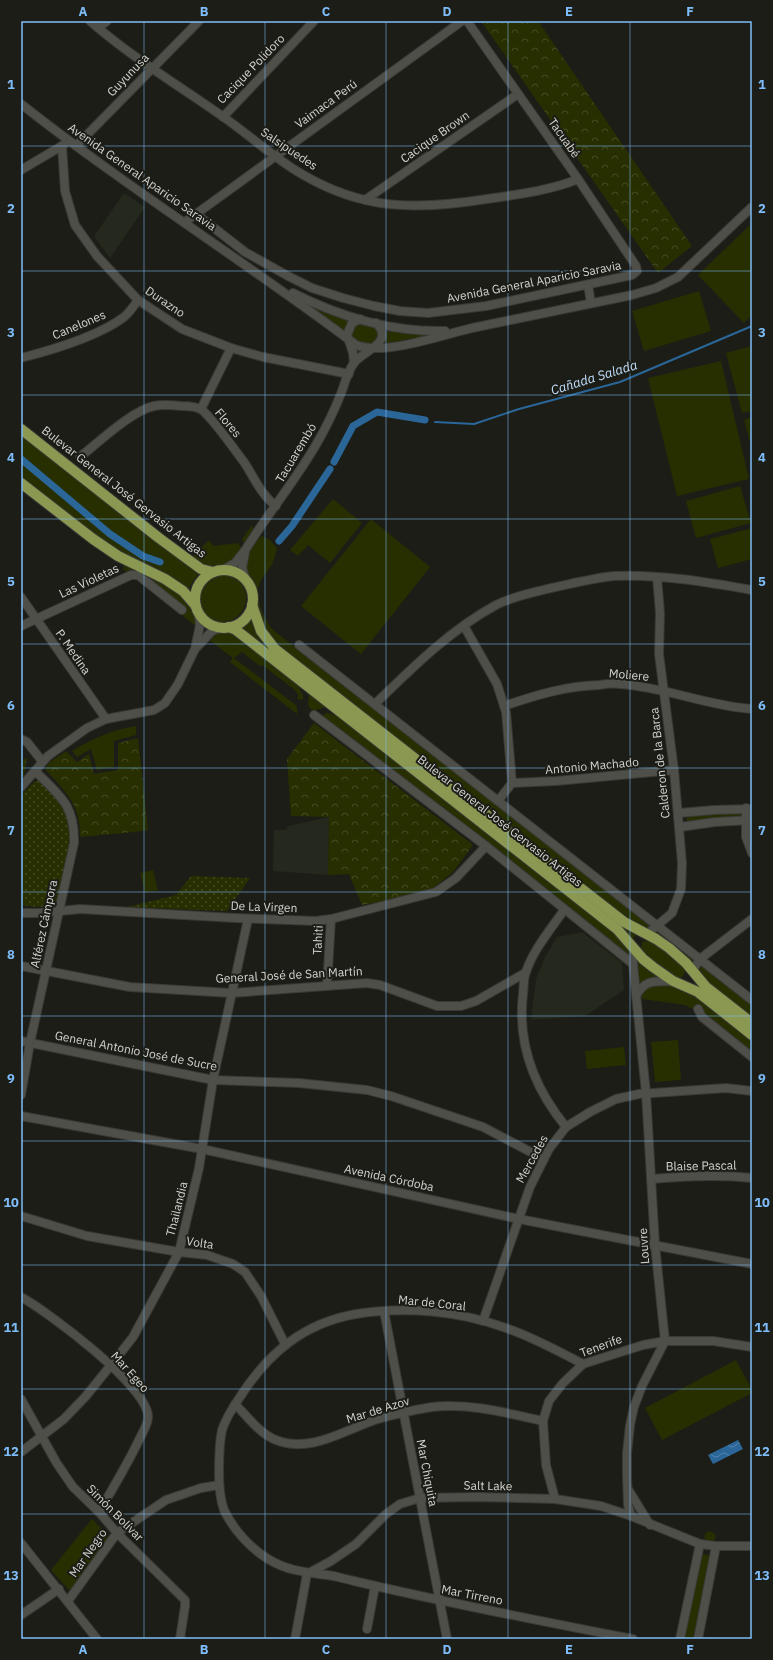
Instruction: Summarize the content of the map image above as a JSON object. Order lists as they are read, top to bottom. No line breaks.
{"streets":{"main road":["Bulevar General José Gervasio Artigas"],"street":["Cacique Polidoro","Guyunusa","Vaimaca Perú","Cacique Brown","Tacuabé","Salsipuedes","Avenida General Aparicio Saravia","Durazno","Canelones","Flores","Tacuarembó","Las Violetas","P. Medina","Moliere","Calderon de la Barca","Antonio Machado","De La Virgen","Alférez Cámpora","Tahiti","General José de San Martín","General Antonio José de Sucre","Mercedes","Blaise Pascal","Avenida Córdoba","Thailandia","Volta","Louvre","Mar de Coral","Tenerife","Mar Egeo","Mar de Azov","Mar Chiquita","Salt Lake","Simón Bolívar","Mar Negro","Mar Tirreno"]},"crossings":[["Cacique Polidoro","Salsipuedes"],["Guyunusa","Salsipuedes"],["Guyunusa","Avenida General Aparicio Saravia"],["Vaimaca Perú","Salsipuedes"],["Vaimaca Perú","Avenida General Aparicio Saravia"],["Cacique Brown","Tacuabé"],["Cacique Brown","Salsipuedes"],["Tacuabé","Salsipuedes"],["Tacuabé","Avenida General Aparicio Saravia"],["Avenida General Aparicio Saravia","Durazno"],["Avenida General Aparicio Saravia","Tacuarembó"],["Durazno","Canelones"],["Durazno","Tacuarembó"],["Flores","Tacuarembó"],["Tacuarembó","Bulevar General José Gervasio Artigas"],["Bulevar General José Gervasio Artigas","Calderon de la Barca"],["Bulevar General José Gervasio Artigas","Louvre"],["Las Violetas","P. Medina"],["Moliere","Calderon de la Barca"],["Calderon de la Barca","Antonio Machado"],["De La Virgen","Alférez Cámpora"],["De La Virgen","Tahiti"],["De La Virgen","Thailandia"],["Alférez Cámpora","General José de San Martín"],["Alférez Cámpora","General Antonio José de Sucre"],["Tahiti","General José de San Martín"],["General José de San Martín","Thailandia"],["General Antonio José de Sucre","Mercedes"],["General Antonio José de Sucre","Thailandia"],["Mercedes","Avenida Córdoba"],["Mercedes","Louvre"],["Mercedes","Mar de Coral"],["Blaise Pascal","Louvre"],["Avenida Córdoba","Thailandia"],["Avenida Córdoba","Louvre"],["Thailandia","Volta"],["Thailandia","Mar Egeo"],["Thailandia","Simón Bolívar"],["Volta","Mar de Coral"],["Louvre","Tenerife"],["Mar de Coral","Tenerife"],["Mar de Coral","Mar de Azov"],["Mar de Coral","Mar Chiquita"],["Mar de Coral","Salt Lake"],["Mar de Coral","Mar Negro"],["Mar de Coral","Mar Tirreno"],["Tenerife","Mar de Azov"],["Tenerife","Salt Lake"],["Mar Egeo","Simón Bolívar"],["Mar de Azov","Mar Chiquita"],["Mar Chiquita","Salt Lake"],["Mar Chiquita","Mar Tirreno"],["Salt Lake","Mar Tirreno"],["Simón Bolívar","Mar Negro"]],"water":["Cañada Salada"],"grid":{"columns":["A","B","C","D","E","F"],"rows":["1","2","3","4","5","6","7","8","9","10","11","12","13"]}}
